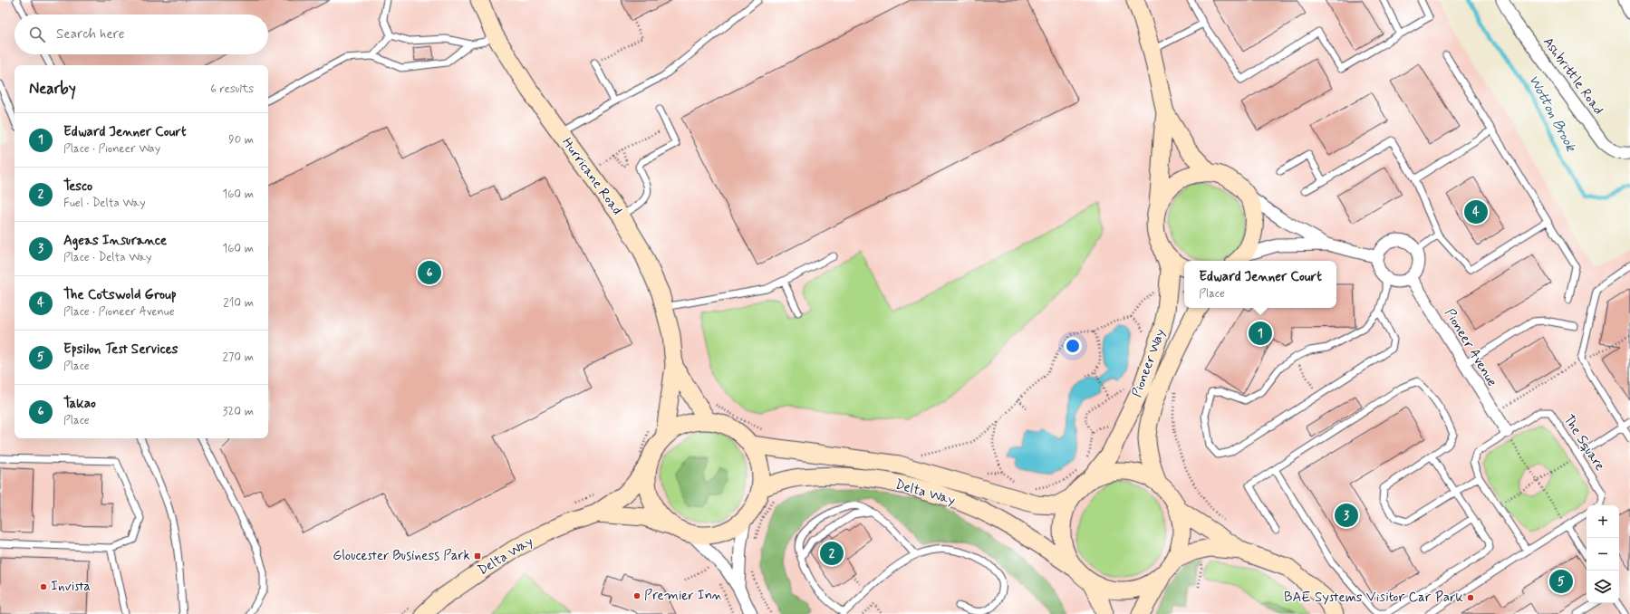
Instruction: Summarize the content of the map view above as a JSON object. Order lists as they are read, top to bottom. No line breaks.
{"streets":{"street":["Ashbrittle Road","Hurricane Road","Pioneer Avenue","Pioneer Way","Delta Way"],"lane":["The Square"]},"crossings":[["Hurricane Road","Delta Way"],["Pioneer Avenue","The Square"],["Pioneer Way","Delta Way"]],"water":["Wotton Brook"],"places":{"transit":["Gloucester Business Park"],"other":["Invista","Premier Inn","BAE Systems Visitor Car Park"]},"page":{"search":"Search here","heading":["Nearby","6 results"],"list":[{"mark":"1","name":"Edward Jenner Court","note":"Place · Pioneer Way","value":"90 m"},{"mark":"2","name":"Tesco","note":"Fuel · Delta Way","value":"160 m"},{"mark":"3","name":"Ageas Insurance","note":"Place · Delta Way","value":"160 m"},{"mark":"4","name":"The Cotswold Group","note":"Place · Pioneer Avenue","value":"210 m"},{"mark":"5","name":"Epsilon Test Services","note":"Place","value":"270 m"},{"mark":"6","name":"Takao","note":"Place","value":"320 m"}],"pins":["4","6","1","3","2","5"],"popup":["Edward Jenner Court","Place"],"map_buttons":["+","−"]}}
